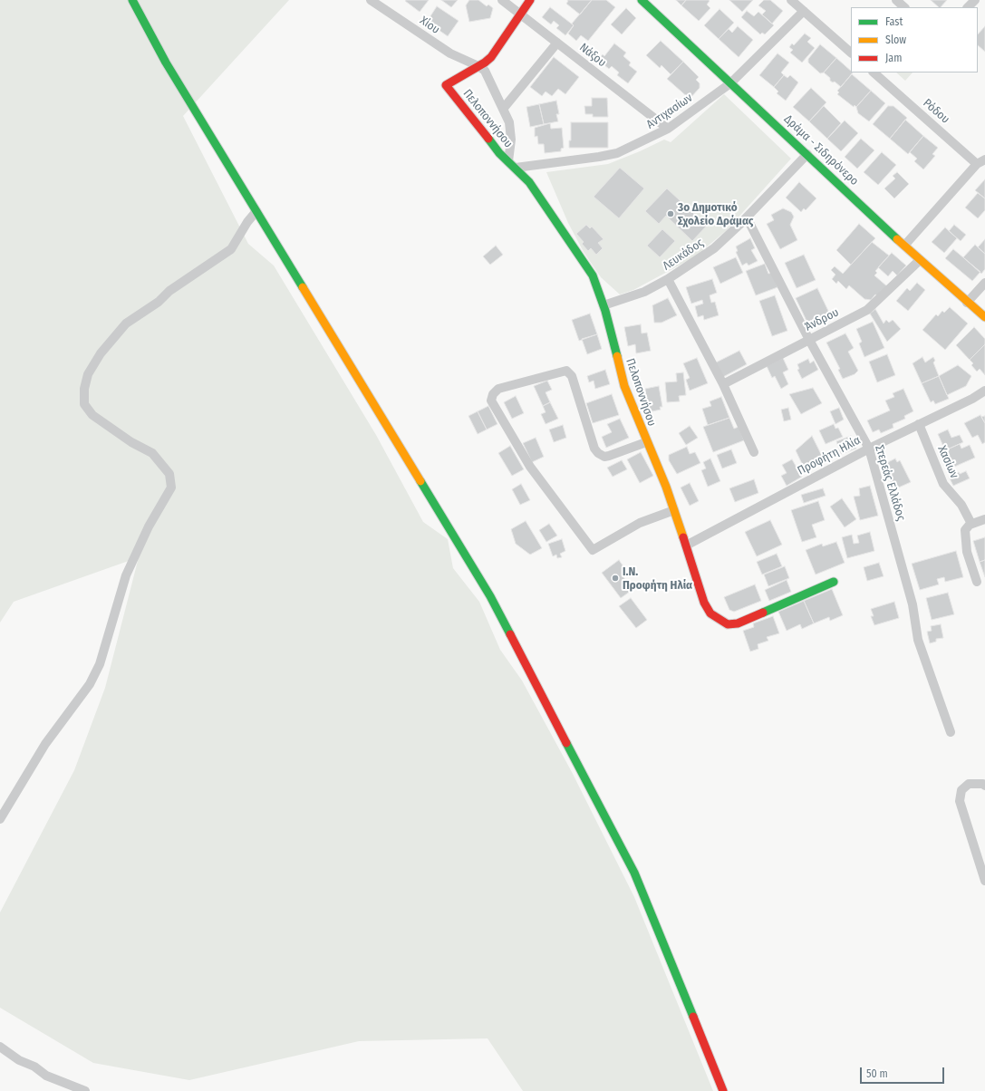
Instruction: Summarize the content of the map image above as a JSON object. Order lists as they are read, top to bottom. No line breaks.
{"streets":{"street":["Χίου","Νάξου","Αντιχασίων","Ρόδου","Πελοποννήσου","Δράμα - Σιδηρόνερο","Λευκάδος","Άνδρου","Προφήτη Ηλία","Χασίων","Στερεάς Ελλάδος"]},"crossings":[["Χίου","Πελοποννήσου"],["Νάξου","Αντιχασίων"],["Αντιχασίων","Πελοποννήσου"],["Αντιχασίων","Δράμα - Σιδηρόνερο"],["Πελοποννήσου","Λευκάδος"],["Πελοποννήσου","Προφήτη Ηλία"],["Δράμα - Σιδηρόνερο","Λευκάδος"],["Δράμα - Σιδηρόνερο","Άνδρου"],["Λευκάδος","Στερεάς Ελλάδος"],["Άνδρου","Στερεάς Ελλάδος"],["Προφήτη Ηλία","Χασίων"],["Προφήτη Ηλία","Στερεάς Ελλάδος"]],"places":["3ο Δημοτικό Σχολείο Δράμας","Ι.Ν. Προφήτη Ηλία"],"legend":["Fast","Slow","Jam"],"scale_bar":"50 m"}
